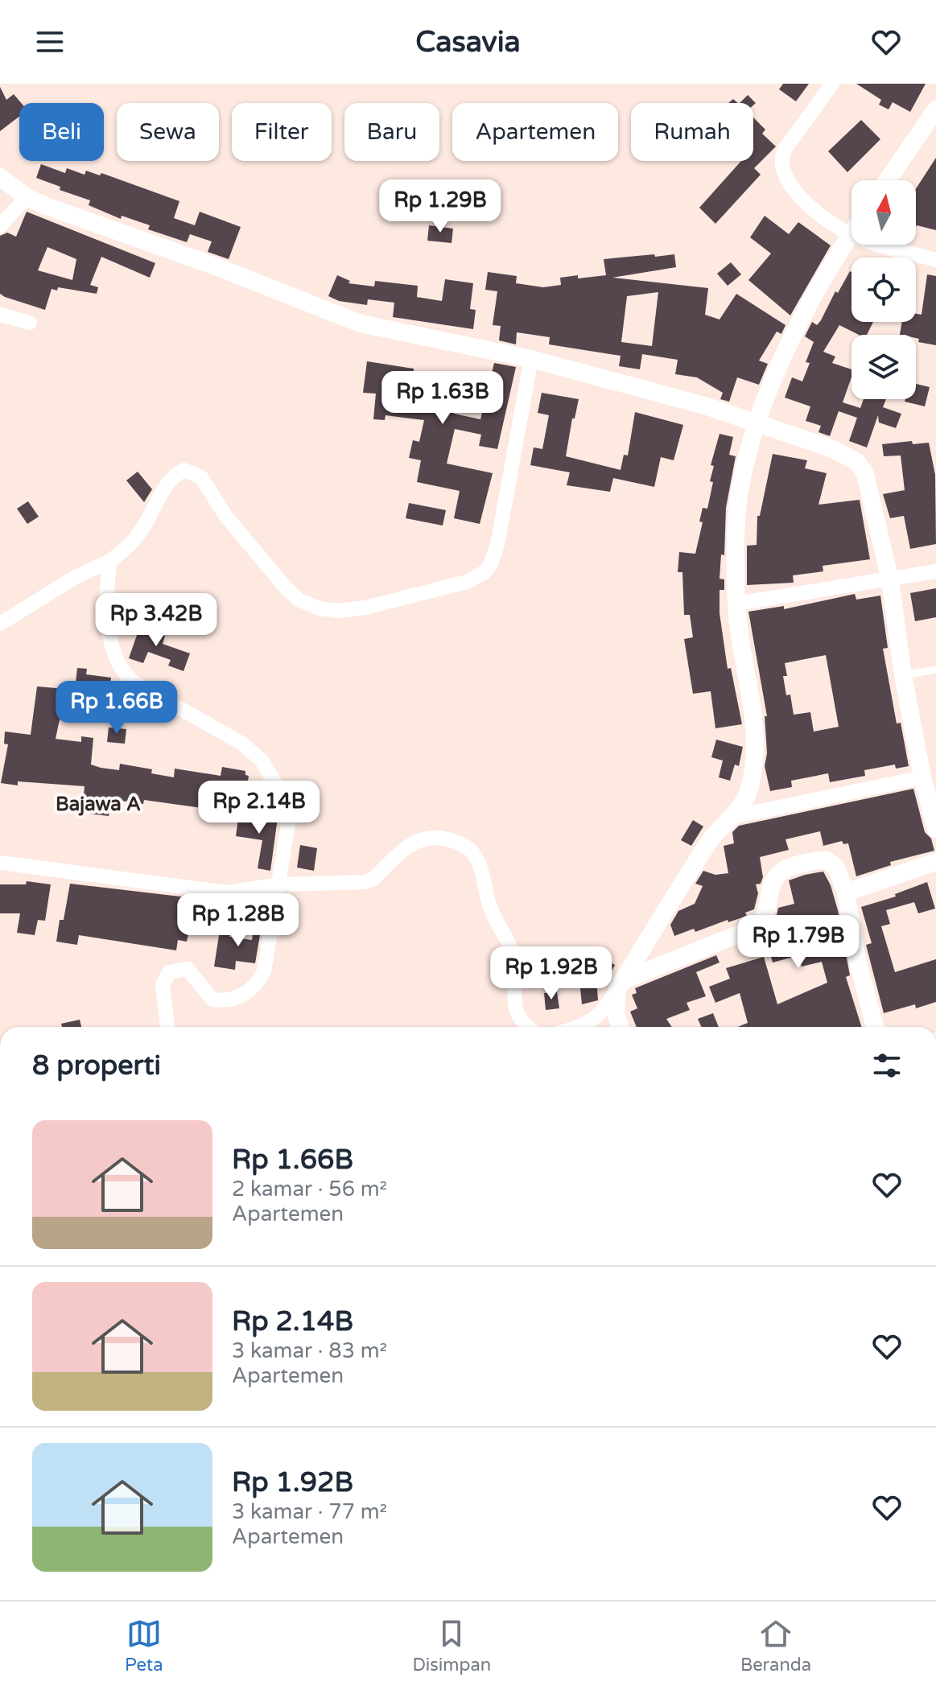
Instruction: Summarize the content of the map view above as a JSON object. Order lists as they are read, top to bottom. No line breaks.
{"districts":["Bajawa A"],"north":"top","page":{"header":"Casavia","chip":["Beli","Sewa","Filter","Baru","Apartemen","Rumah"],"price":["Rp 1.29B","Rp 1.63B","Rp 3.42B","Rp 1.66B","Rp 2.14B","Rp 1.28B","Rp 1.79B","Rp 1.92B"],"heading":"8 properti","list":[{"name":"Rp 1.66B","note":"2 kamar · 56 m² · Apartemen"},{"name":"Rp 2.14B","note":"3 kamar · 83 m² · Apartemen"},{"name":"Rp 1.92B","note":"3 kamar · 77 m² · Apartemen"}],"tabs":["Peta","Disimpan","Beranda"]}}
